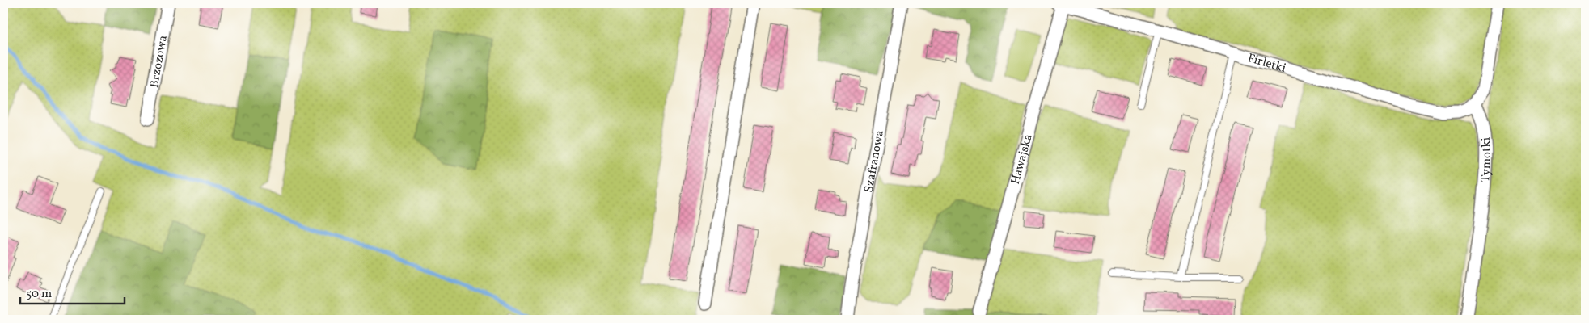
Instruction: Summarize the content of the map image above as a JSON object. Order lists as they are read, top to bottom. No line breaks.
{"streets":{"street":["Brzozowa","Firletki","Hawajska","Tymotki","Szafranowa"]},"crossings":[["Firletki","Hawajska"],["Firletki","Tymotki"]],"scale_bar":"50 m"}
